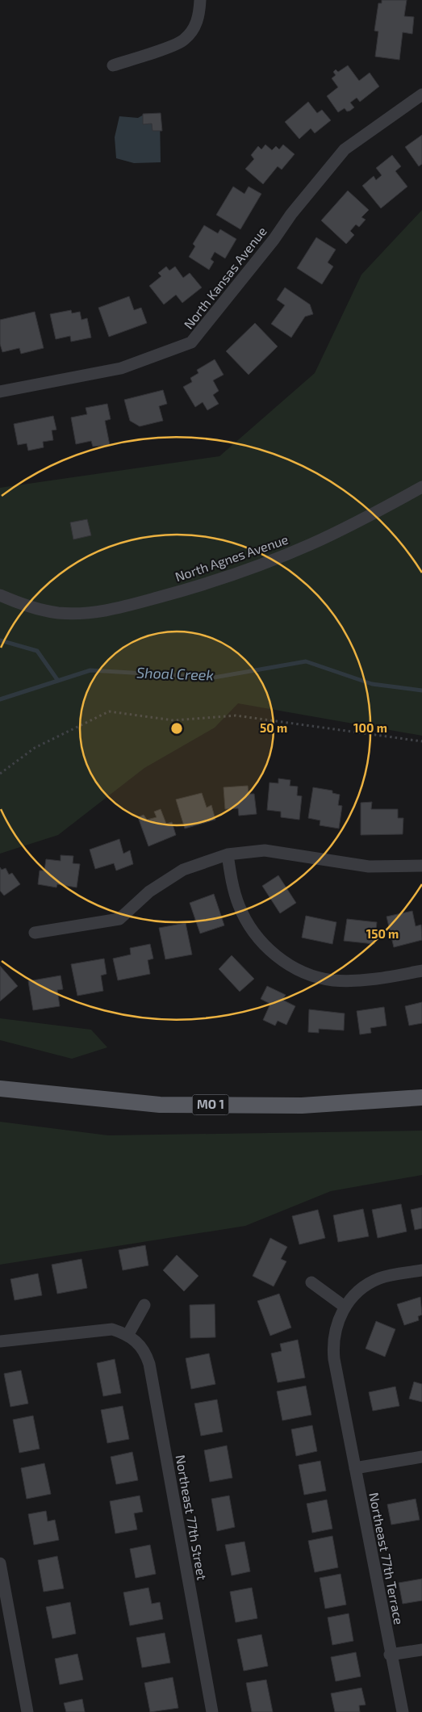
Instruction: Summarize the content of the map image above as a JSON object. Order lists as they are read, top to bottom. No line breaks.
{"streets":{"main road":["MO 1"],"street":["North Kansas Avenue","North Agnes Avenue","Northeast 77th Street","Northeast 77th Terrace"]},"water":["Shoal Creek"],"rings":["50 m","100 m","150 m"]}
